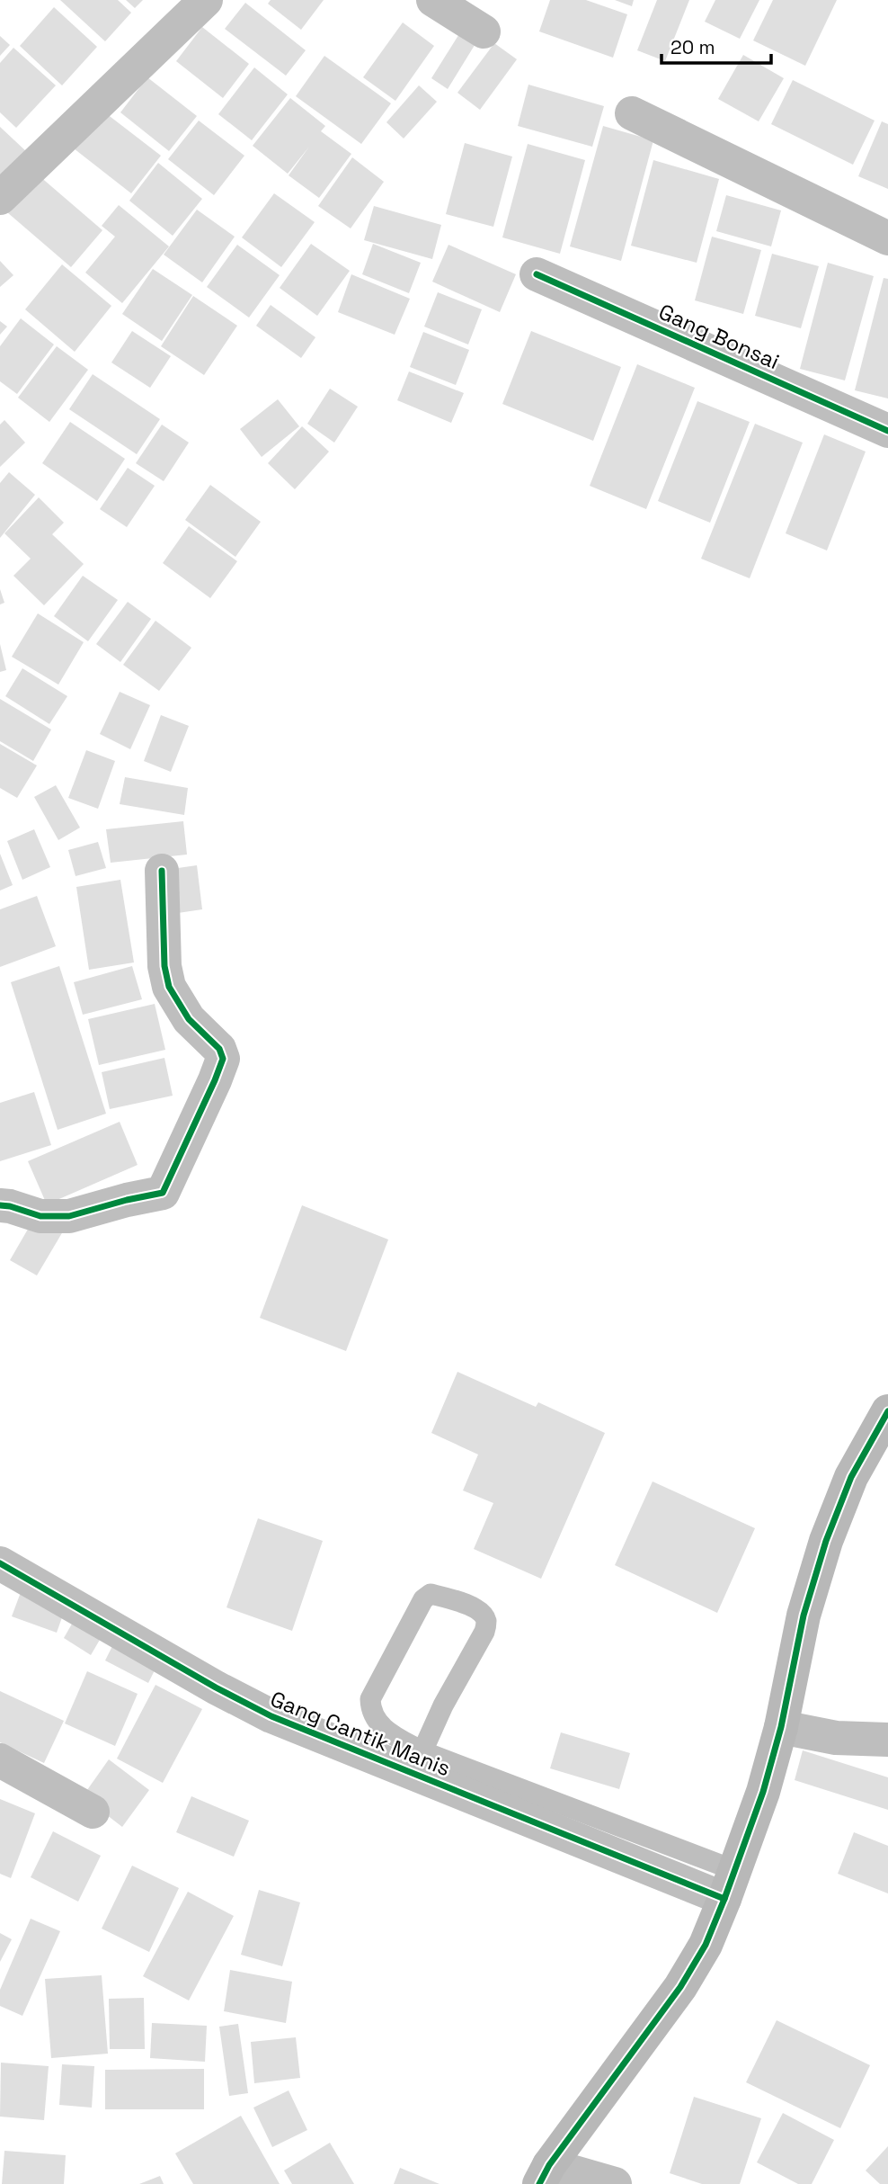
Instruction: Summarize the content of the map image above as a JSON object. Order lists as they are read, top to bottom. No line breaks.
{"streets":{"street":["Gang Bonsai","Gang Cantik Manis"]},"scale_bar":"20 m"}
